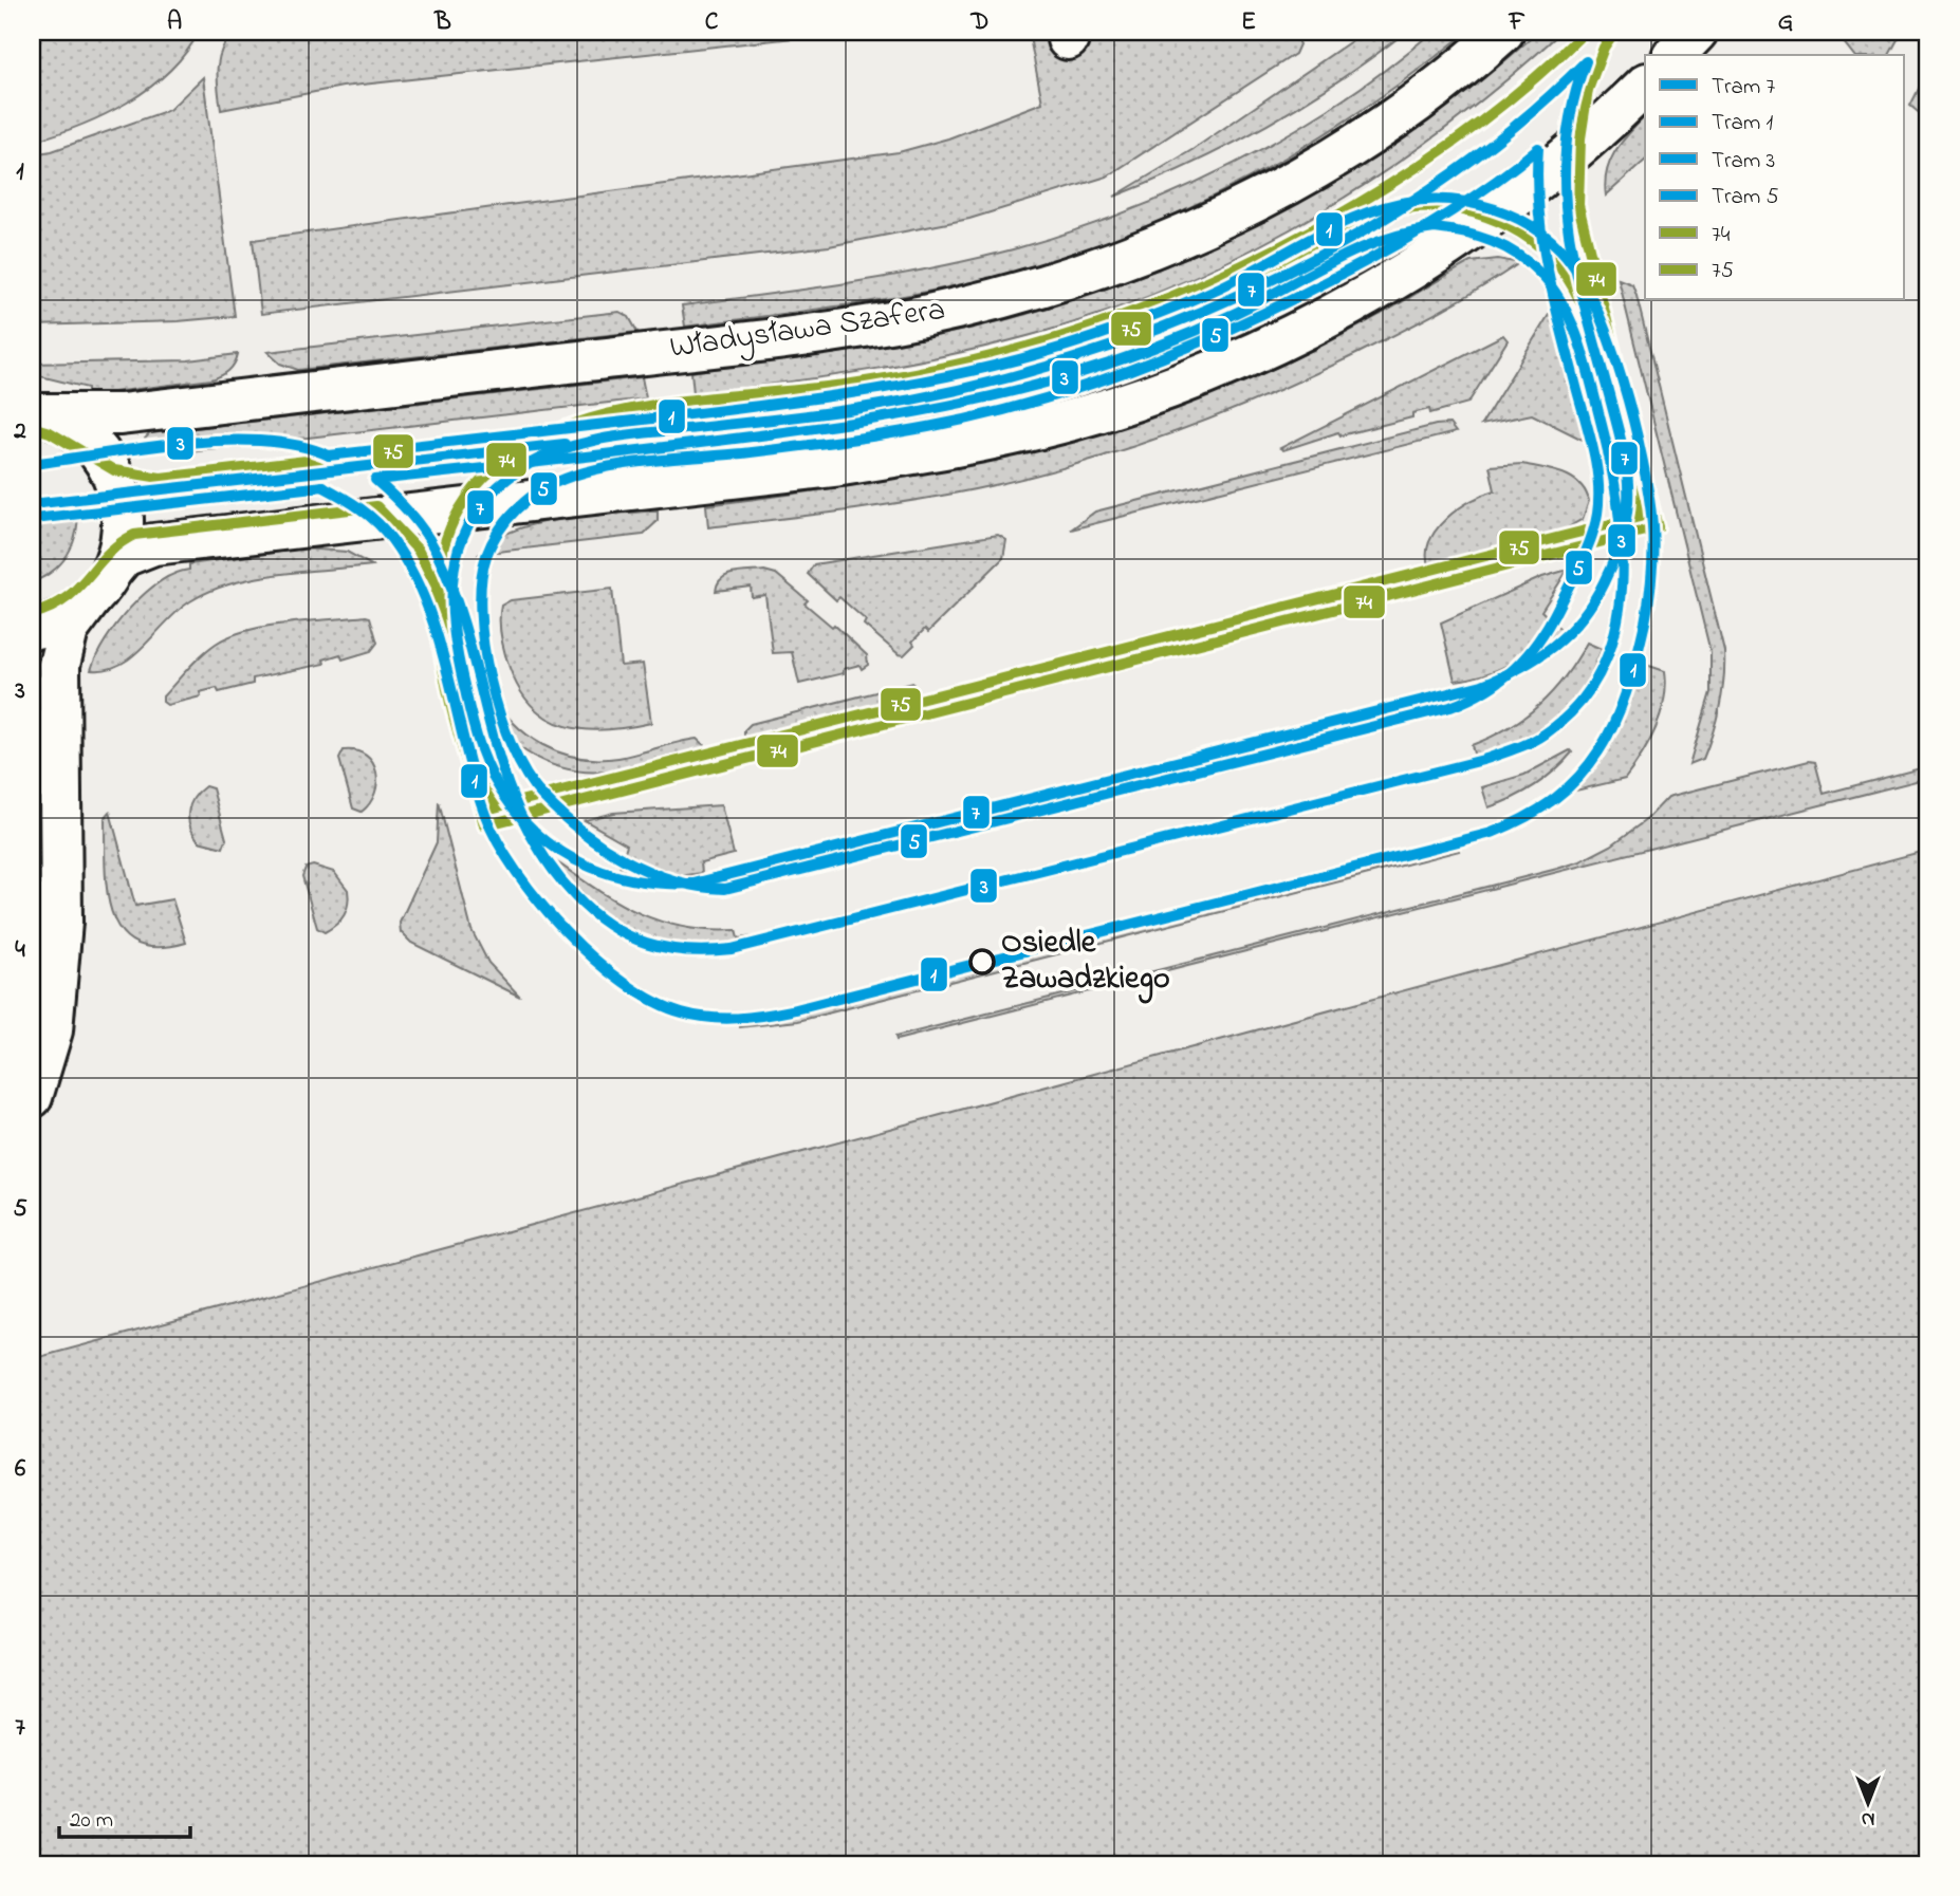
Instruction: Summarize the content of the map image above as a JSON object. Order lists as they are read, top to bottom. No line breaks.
{"streets":{"main road":["Władysława Szafera"]},"places":["Osiedle Zawadzkiego"],"lines":["transit line 74","tram line 7","tram line 5","tram line 1","transit line 75","tram line 3"],"legend":["Tram 7","Tram 1","Tram 3","Tram 5","74","75"],"scale_bar":"20 m","north":"bottom","grid":{"columns":["A","B","C","D","E","F","G"],"rows":["1","2","3","4","5","6","7"]}}
